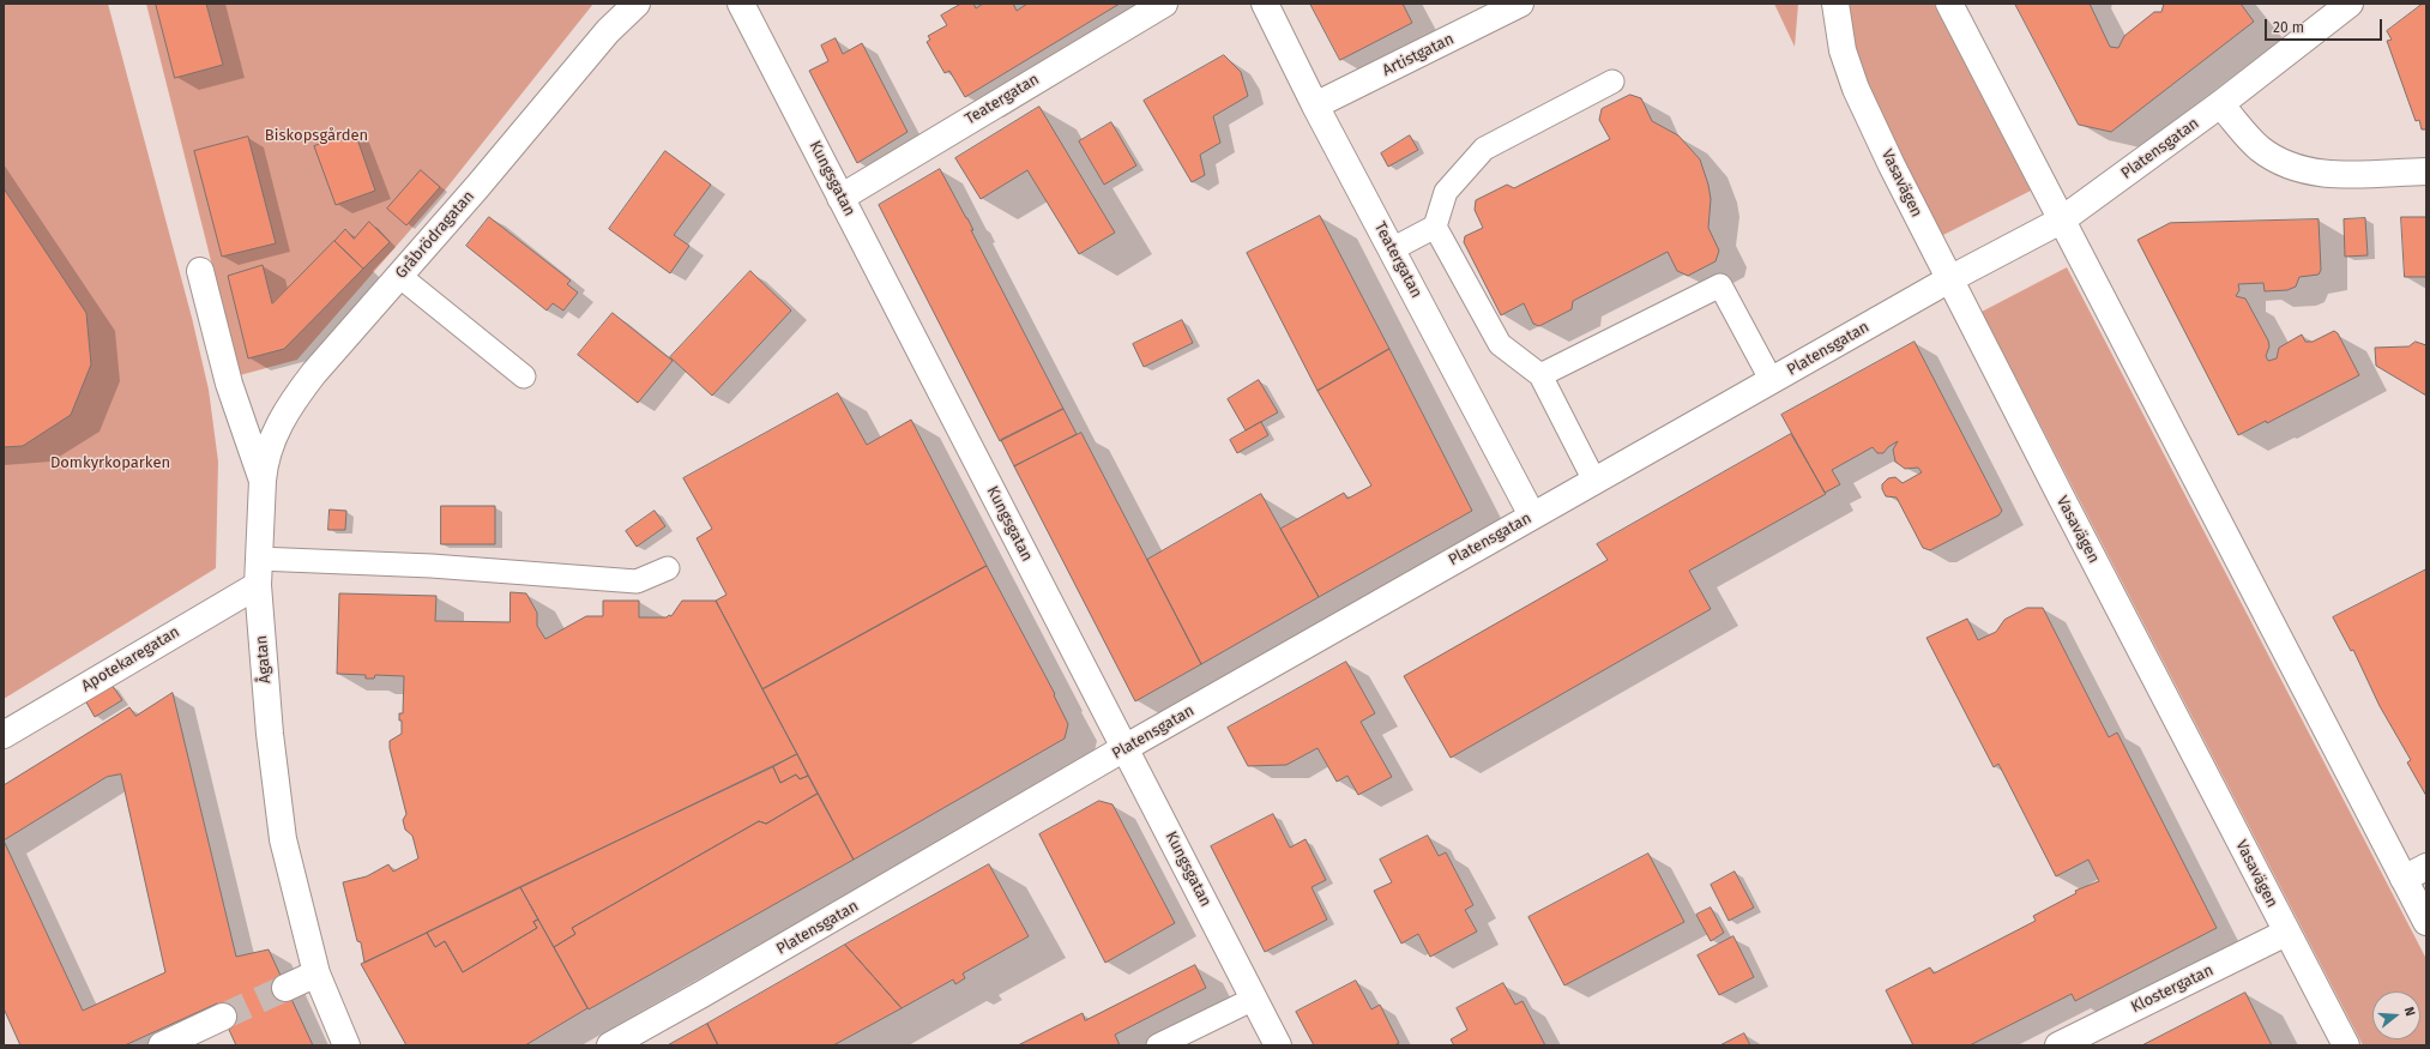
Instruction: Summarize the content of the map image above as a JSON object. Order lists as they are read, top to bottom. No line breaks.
{"streets":{"street":["Artistgatan","Teatergatan","Platensgatan","Kungsgatan","Vasavägen","Gråbrödragatan","Apotekaregatan","Ågatan","Klostergatan"]},"crossings":[["Artistgatan","Teatergatan"],["Teatergatan","Platensgatan"],["Teatergatan","Kungsgatan"],["Platensgatan","Kungsgatan"],["Platensgatan","Vasavägen"],["Vasavägen","Klostergatan"],["Gråbrödragatan","Ågatan"],["Apotekaregatan","Ågatan"]],"parks":["Biskopsgården","Domkyrkoparken"],"scale_bar":"20 m","north":"right"}
